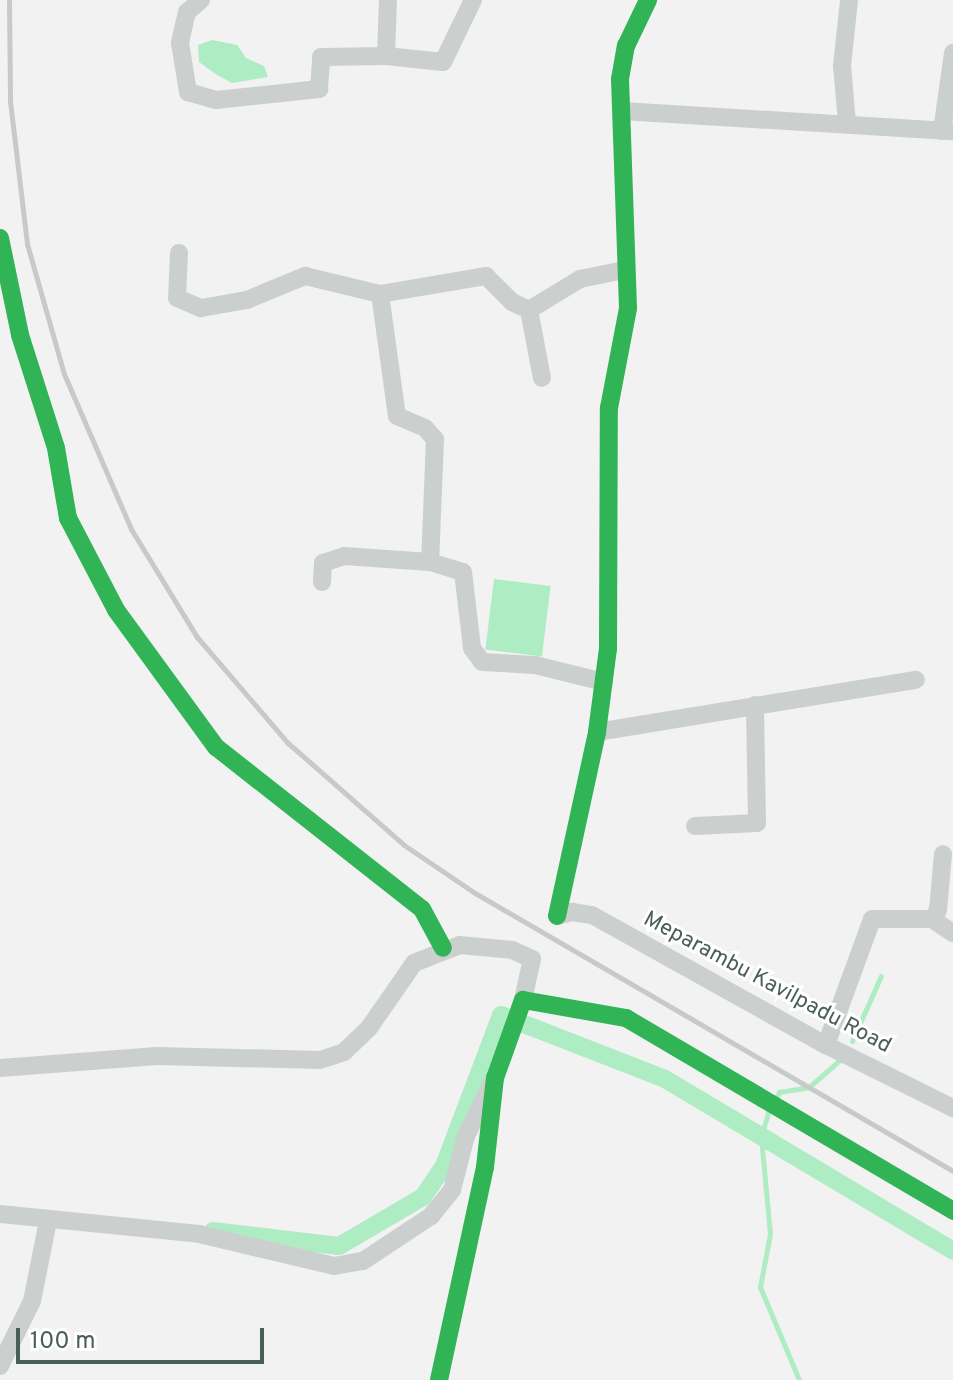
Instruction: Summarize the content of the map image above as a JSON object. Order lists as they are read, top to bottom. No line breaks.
{"streets":{"street":["Meparambu Kavilpadu Road"]},"scale_bar":"100 m"}
